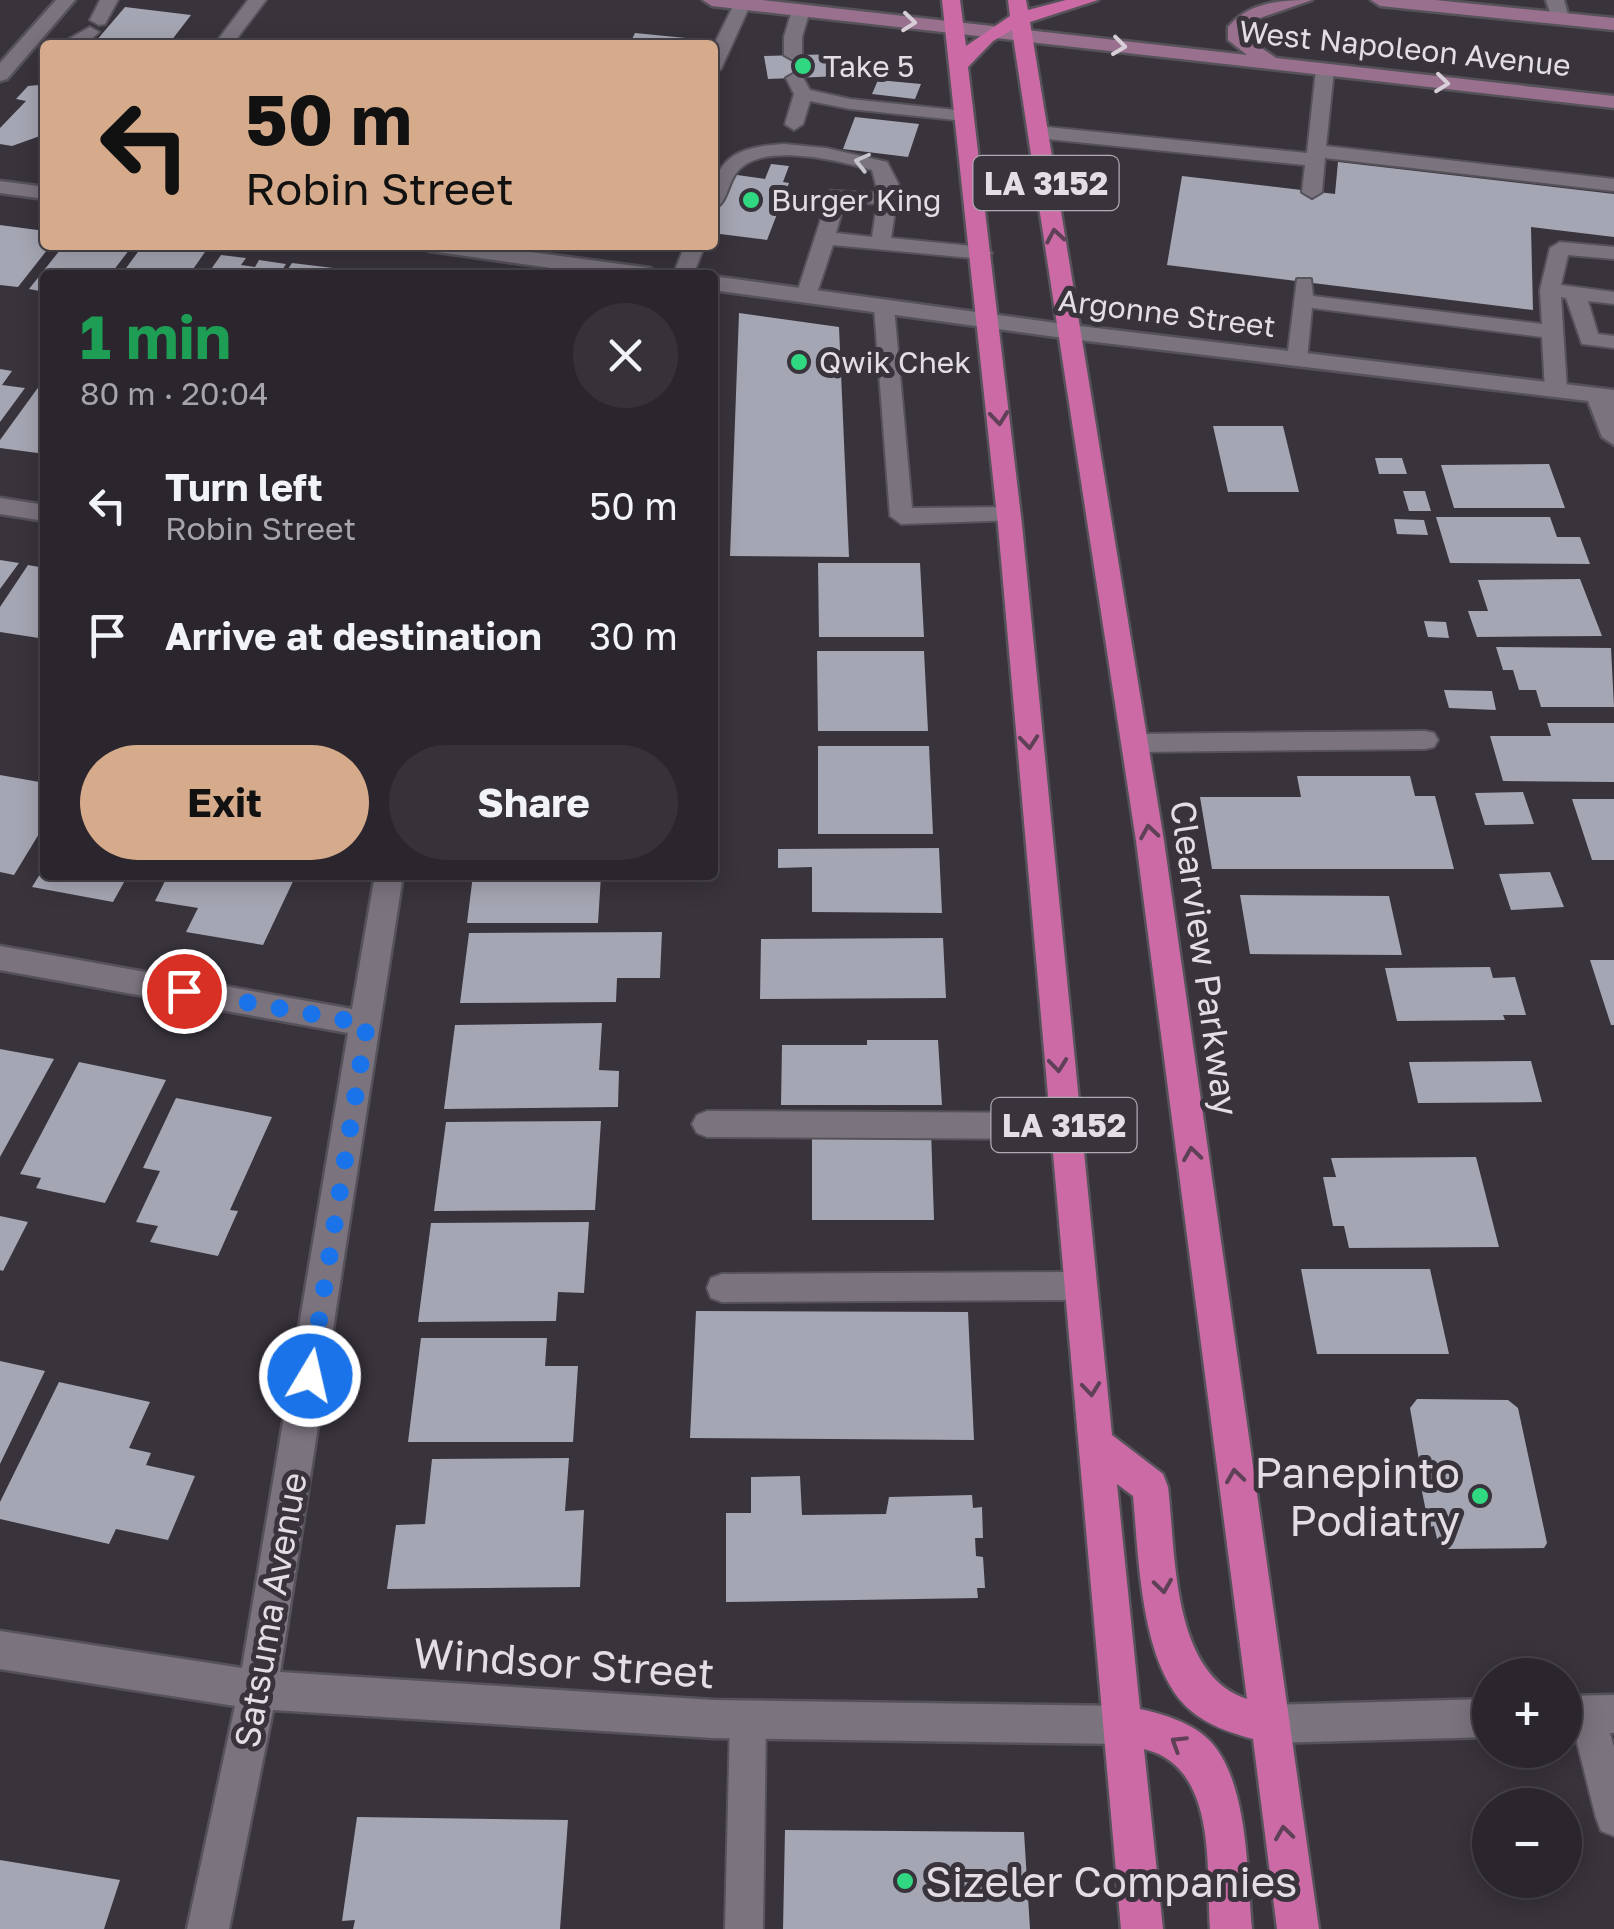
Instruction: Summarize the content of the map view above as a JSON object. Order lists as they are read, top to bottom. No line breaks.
{"streets":{"highway":["LA 3152","Clearview Parkway"],"main road":["West Napoleon Avenue"],"street":["Argonne Street","Satsuma Avenue","Windsor Street"]},"crossings":[["West Napoleon Avenue","LA 3152"],["West Napoleon Avenue","Clearview Parkway"],["LA 3152","Argonne Street"],["LA 3152","Windsor Street"],["Argonne Street","Clearview Parkway"],["Satsuma Avenue","Windsor Street"]],"one_way":["West Napoleon Avenue"],"places":["Take 5","Burger King","Qwik Chek","Panepinto Podiatry","Sizeler Companies"],"page":{"turn":["50 m","Robin Street"],"heading":["1 min","80 m · 20:04"],"list":[{"name":"Turn left","note":"Robin Street","value":"50 m"},{"name":"Arrive at destination","value":"30 m"}],"buttons":["Exit","Share"],"map_buttons":["+","−"]}}
